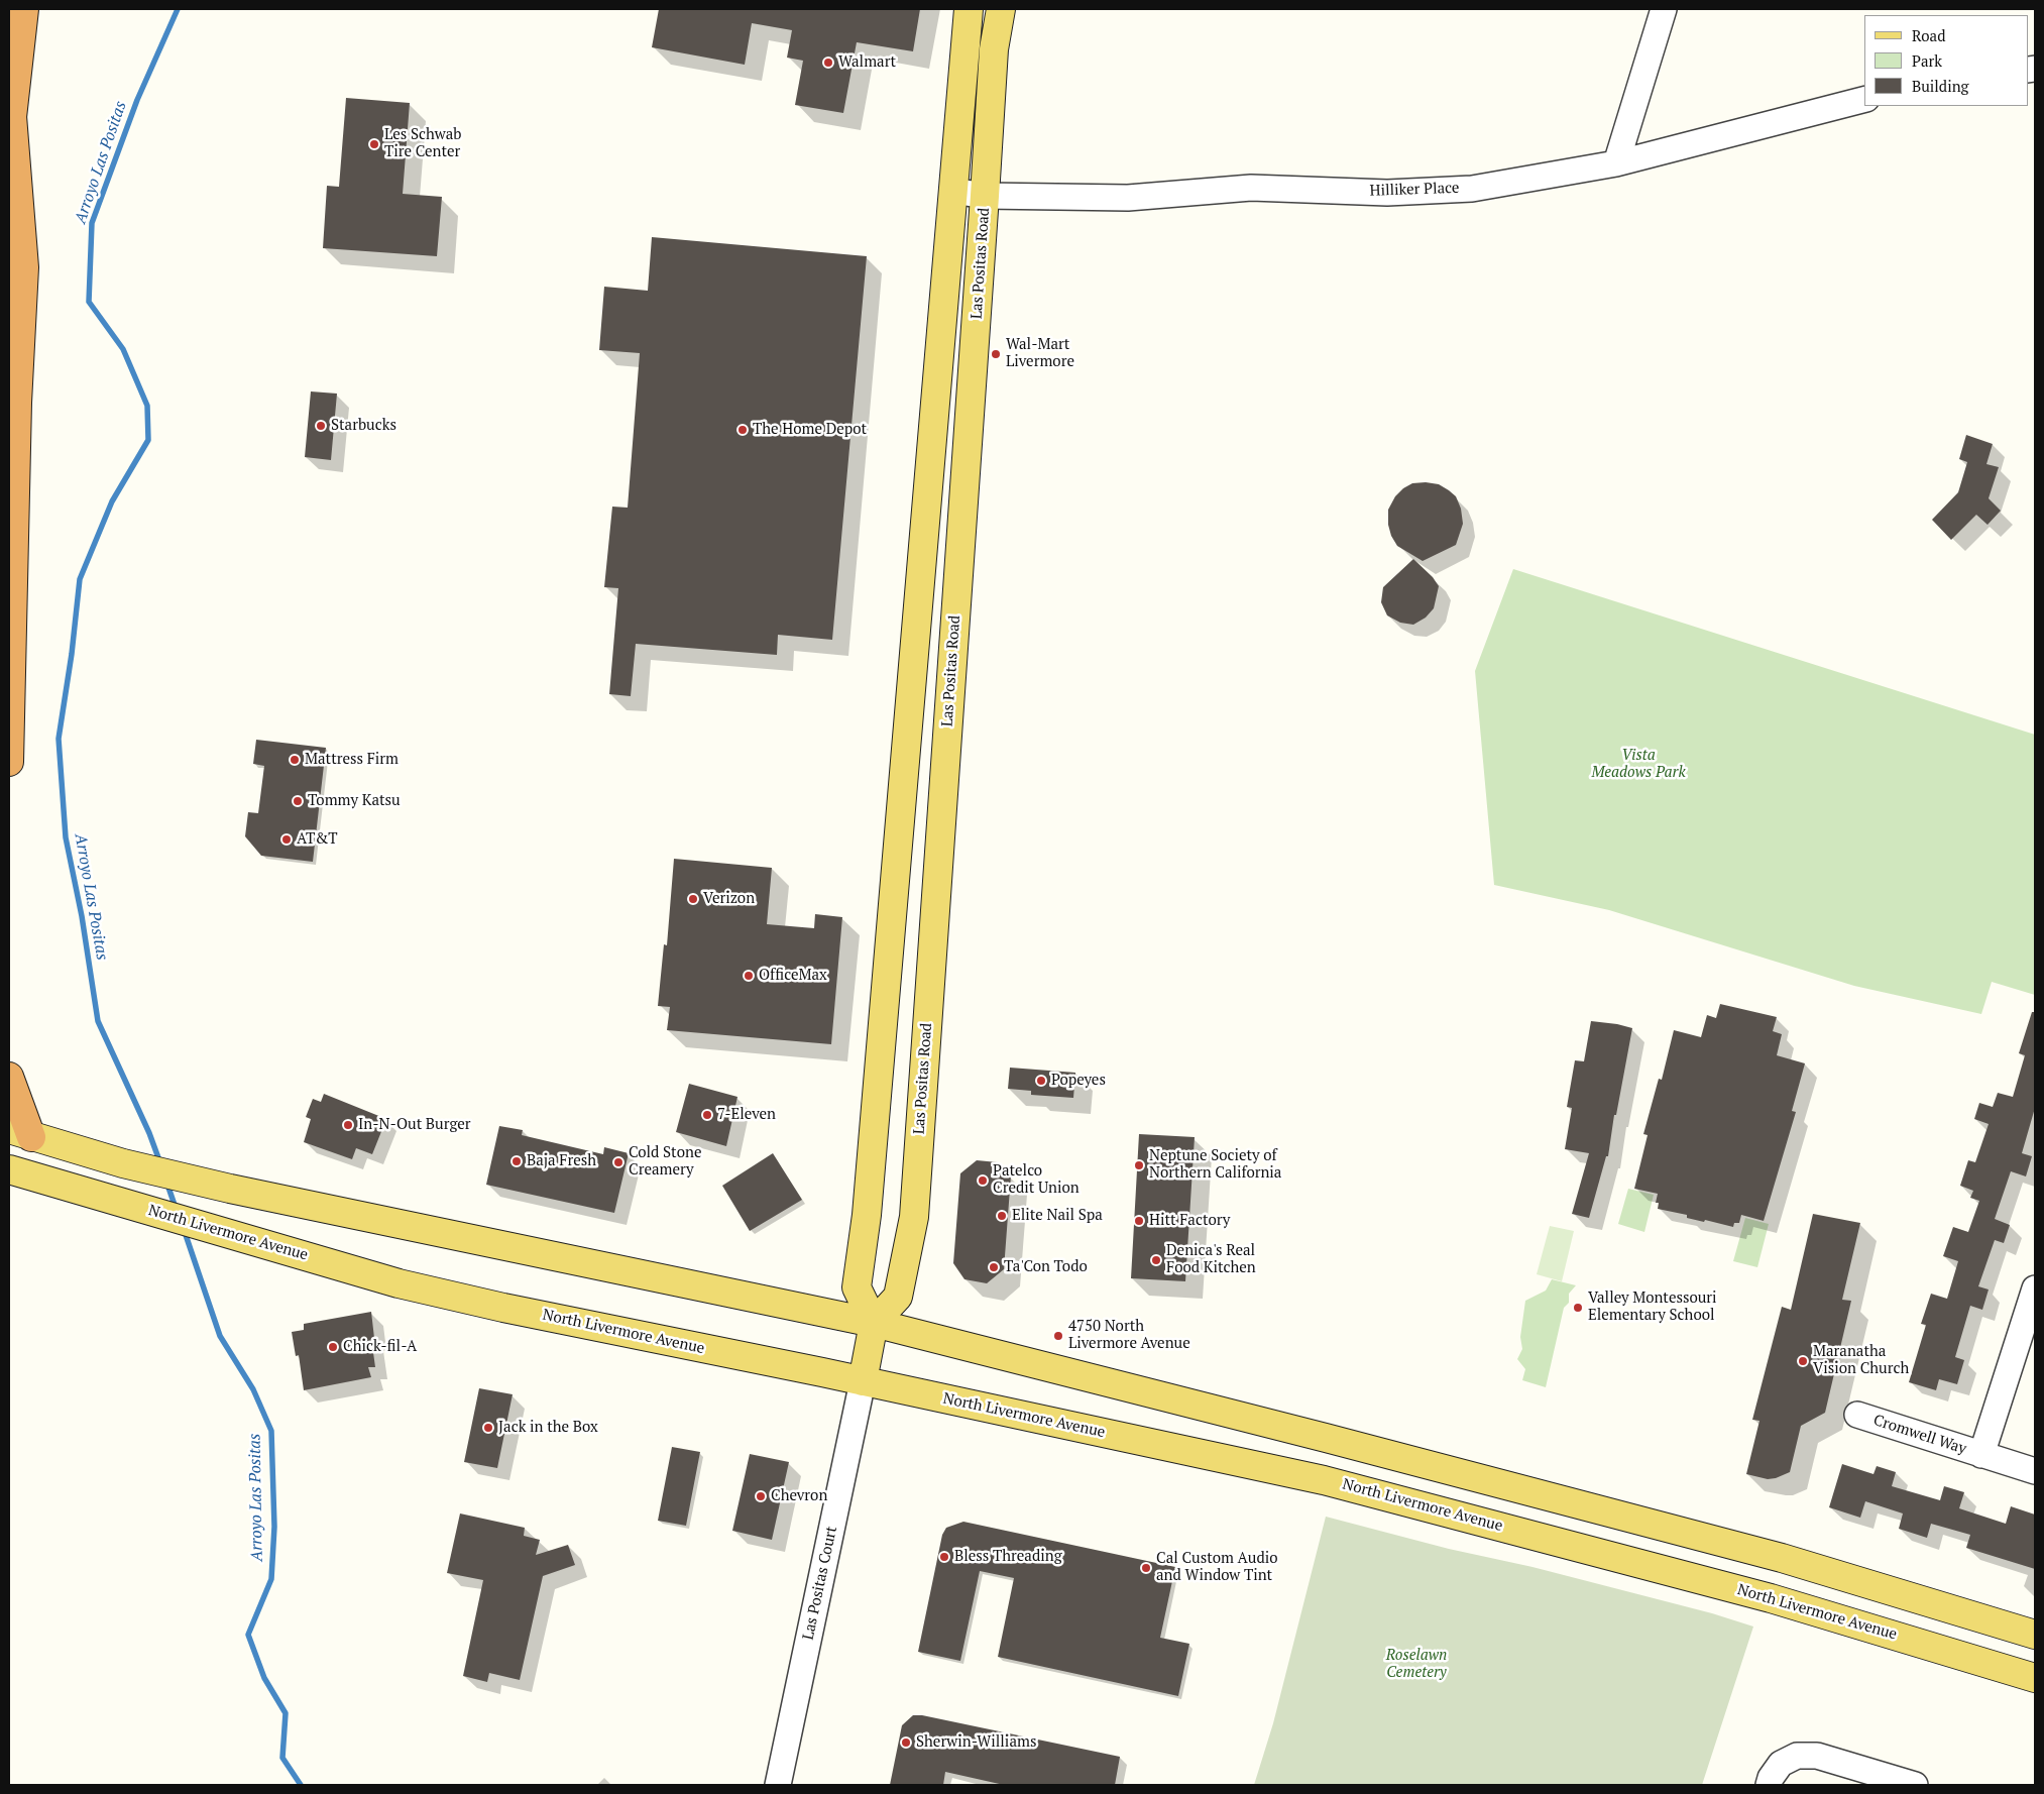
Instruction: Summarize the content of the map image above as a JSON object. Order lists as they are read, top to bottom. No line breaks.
{"streets":{"main road":["Las Positas Road","North Livermore Avenue"],"street":["Hilliker Place","Cromwell Way","Las Positas Court"]},"crossings":[["Hilliker Place","Las Positas Road"],["North Livermore Avenue","Las Positas Court"]],"water":["Arroyo Las Positas"],"parks":["Vista Meadows Park","Roselawn Cemetery"],"places":["Walmart","Les Schwab Tire Center","Wal-Mart Livermore","Starbucks","The Home Depot","Mattress Firm","Tommy Katsu","AT&T","Verizon","OfficeMax","Popeyes","7-Eleven","In-N-Out Burger","Baja Fresh","Cold Stone Creamery","Neptune Society of Northern California","Patelco Credit Union","Elite Nail Spa","Hitt Factory","Denica's Real Food Kitchen","Ta'Con Todo","Valley Montessouri Elementary School","4750 North Livermore Avenue","Chick-fil-A","Maranatha Vision Church","Jack in the Box","Chevron","Bless Threading","Cal Custom Audio and Window Tint","Sherwin-Williams"],"legend":["Road","Park","Building"]}
